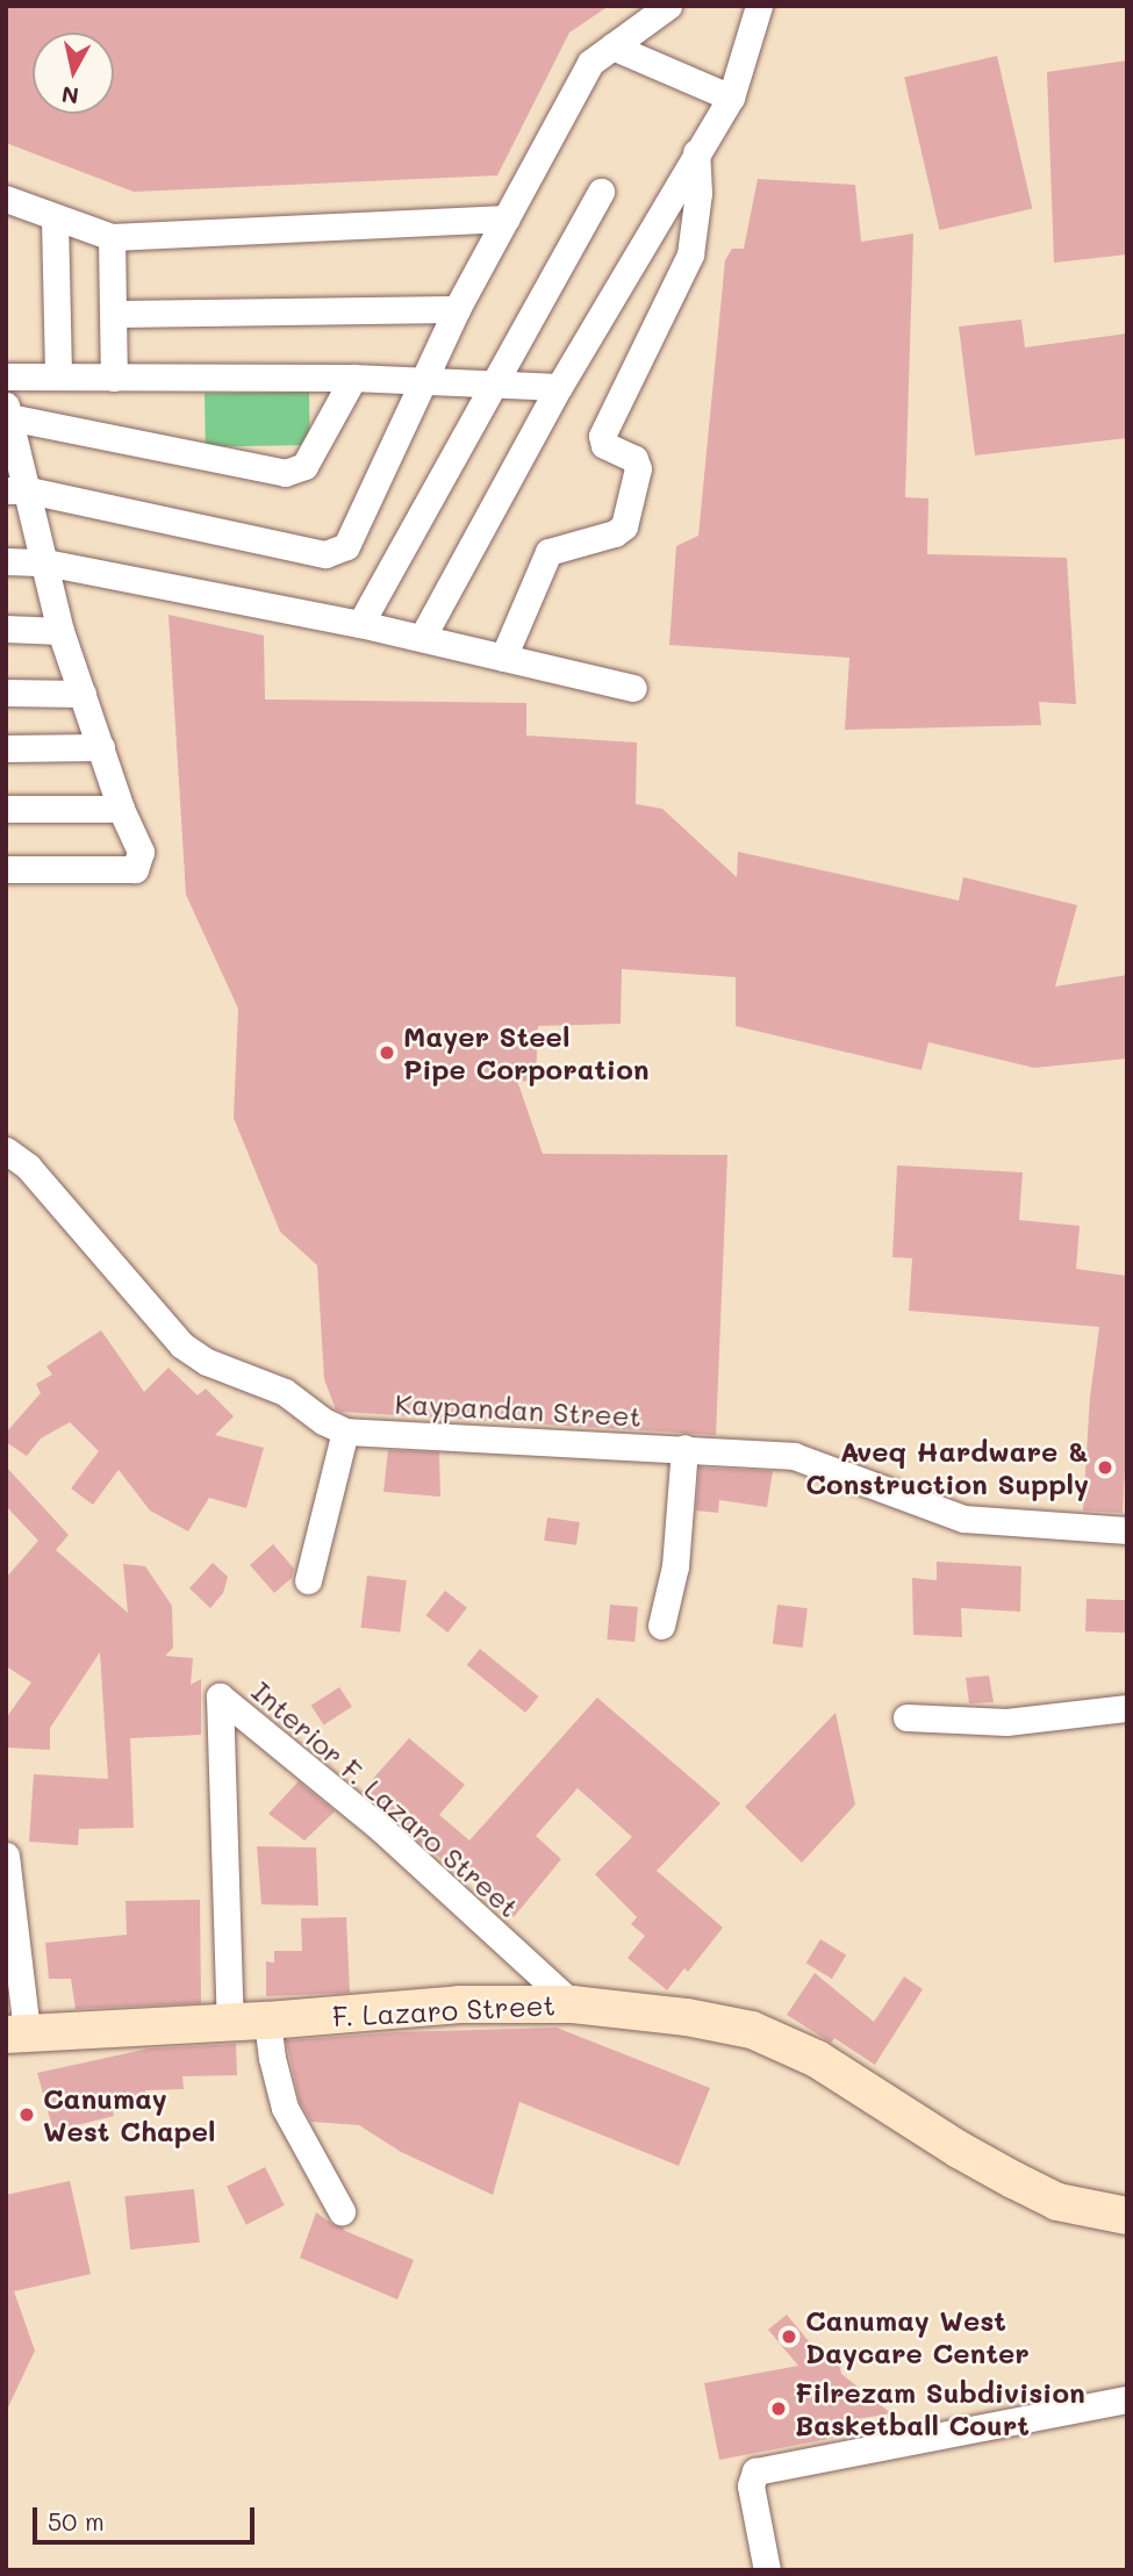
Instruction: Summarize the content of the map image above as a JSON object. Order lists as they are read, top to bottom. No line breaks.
{"streets":{"street":["Kaypandan Street","Interior F. Lazaro Street","F. Lazaro Street"]},"crossings":[["Interior F. Lazaro Street","F. Lazaro Street"]],"places":["Mayer Steel Pipe Corporation","Aveq Hardware & Construction Supply","Canumay West Chapel","Canumay West Daycare Center","Filrezam Subdivision Basketball Court"],"scale_bar":"50 m","north":"bottom"}
